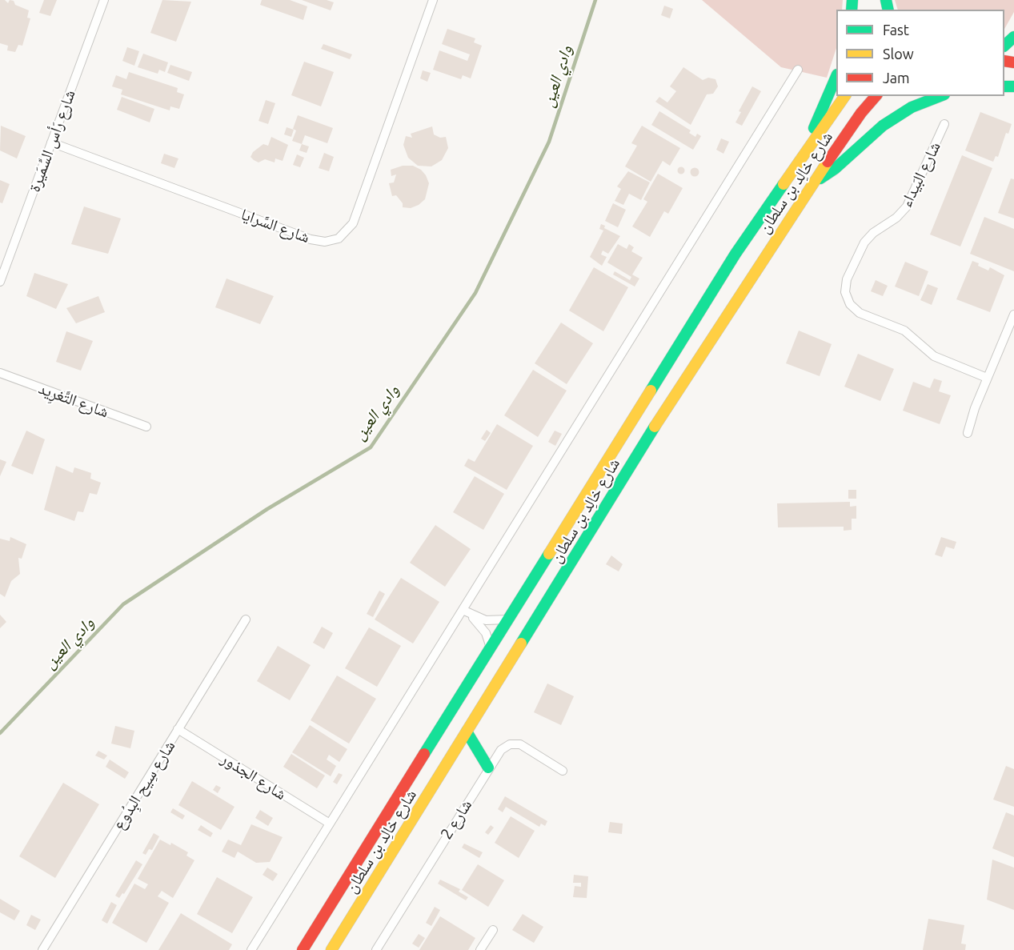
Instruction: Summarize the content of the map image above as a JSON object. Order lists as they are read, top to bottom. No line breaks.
{"streets":{"main road":["شارع خالِد بن سلطان"],"street":["شارع رَأس السِّمَيرة","شارع البَيداء","شارع السَّرايا","شارع التَّغرِيد","شارع الجذور","شارع سِيح البِدُوع","شارع 2"]},"crossings":[["شارع رَأس السِّمَيرة","شارع السَّرايا"],["شارع الجذور","شارع سِيح البِدُوع"]],"water":["وادي العين"],"legend":["Fast","Slow","Jam"]}
